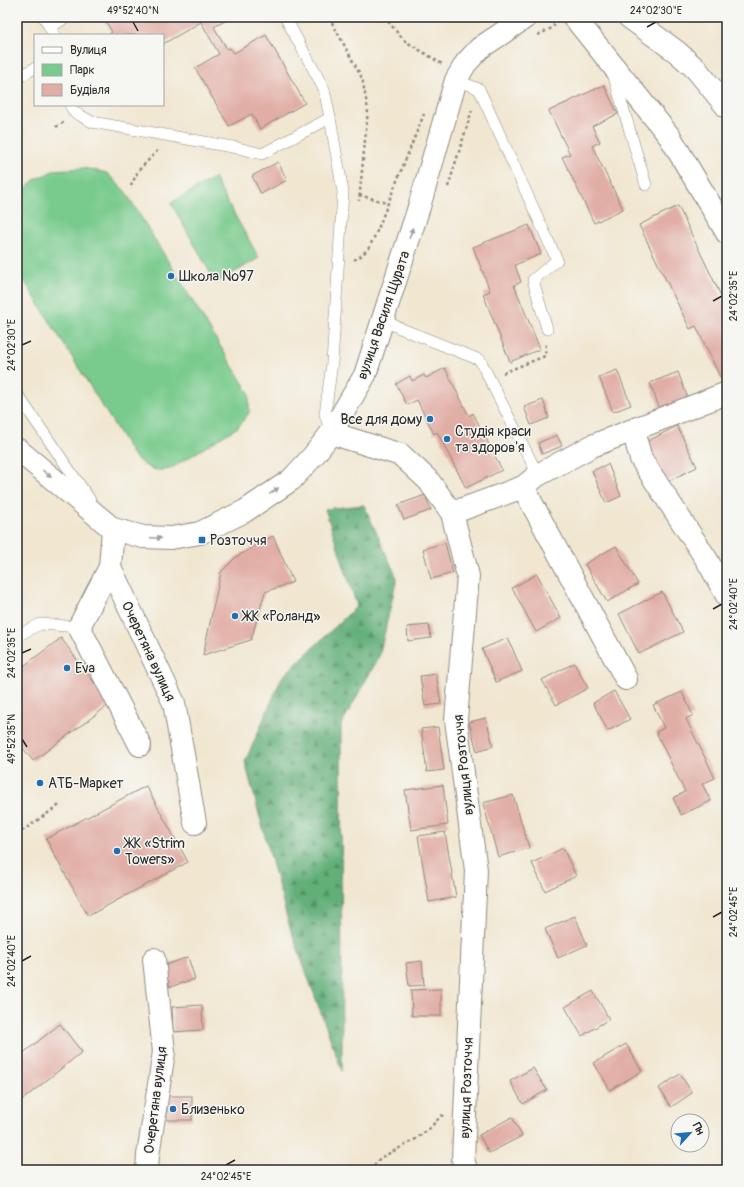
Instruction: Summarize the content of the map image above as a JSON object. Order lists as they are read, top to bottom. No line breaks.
{"streets":{"street":["вулиця Василя Щурата","Очеретяна вулиця","вулиця Розточчя"]},"crossings":[["вулиця Василя Щурата","Очеретяна вулиця"],["вулиця Василя Щурата","вулиця Розточчя"]],"places":{"other":["Школа №97","Все для дому","Студія краси та здоров'я","ЖК «Роланд»","Eva","АТБ-Маркет","ЖК «Strim Towers»","Близенько"],"transit":["Розточчя"]},"legend":["Вулиця","Парк","Будівля"],"north":"top right","coordinates":["49°52'40\"N","24°02'30\"E","24°02'35\"E","24°02'40\"E","49°52'35\"N","24°02'45\"E"]}
